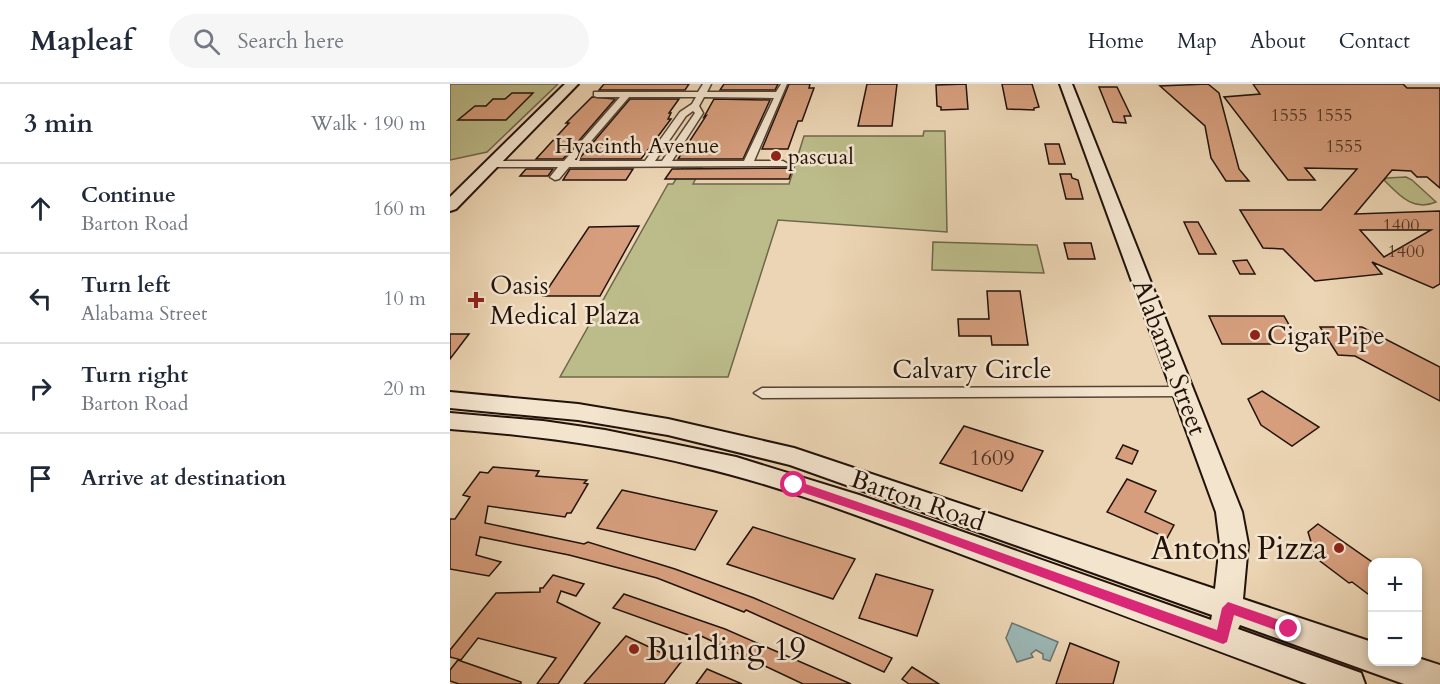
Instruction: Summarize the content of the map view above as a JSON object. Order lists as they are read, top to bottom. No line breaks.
{"streets":{"main road":["Alabama Street","Barton Road"],"street":["Hyacinth Avenue","Calvary Circle"]},"crossings":[["Alabama Street","Calvary Circle"],["Alabama Street","Barton Road"]],"places":{"other":["pascual","Cigar Pipe","Antons Pizza","Building 19"],"health":["Oasis Medical Plaza"]},"house_numbers":["1555","1555","1555","1400","1400","1609"],"page":{"header":"Mapleaf","search":"Search here","nav":["Home","Map","About","Contact"],"heading":["3 min","Walk · 190 m"],"list":[["Continue","Barton Road","160 m"],["Turn left","Alabama Street","10 m"],["Turn right","Barton Road","20 m"],"Arrive at destination"],"map_buttons":["+","−"]}}
